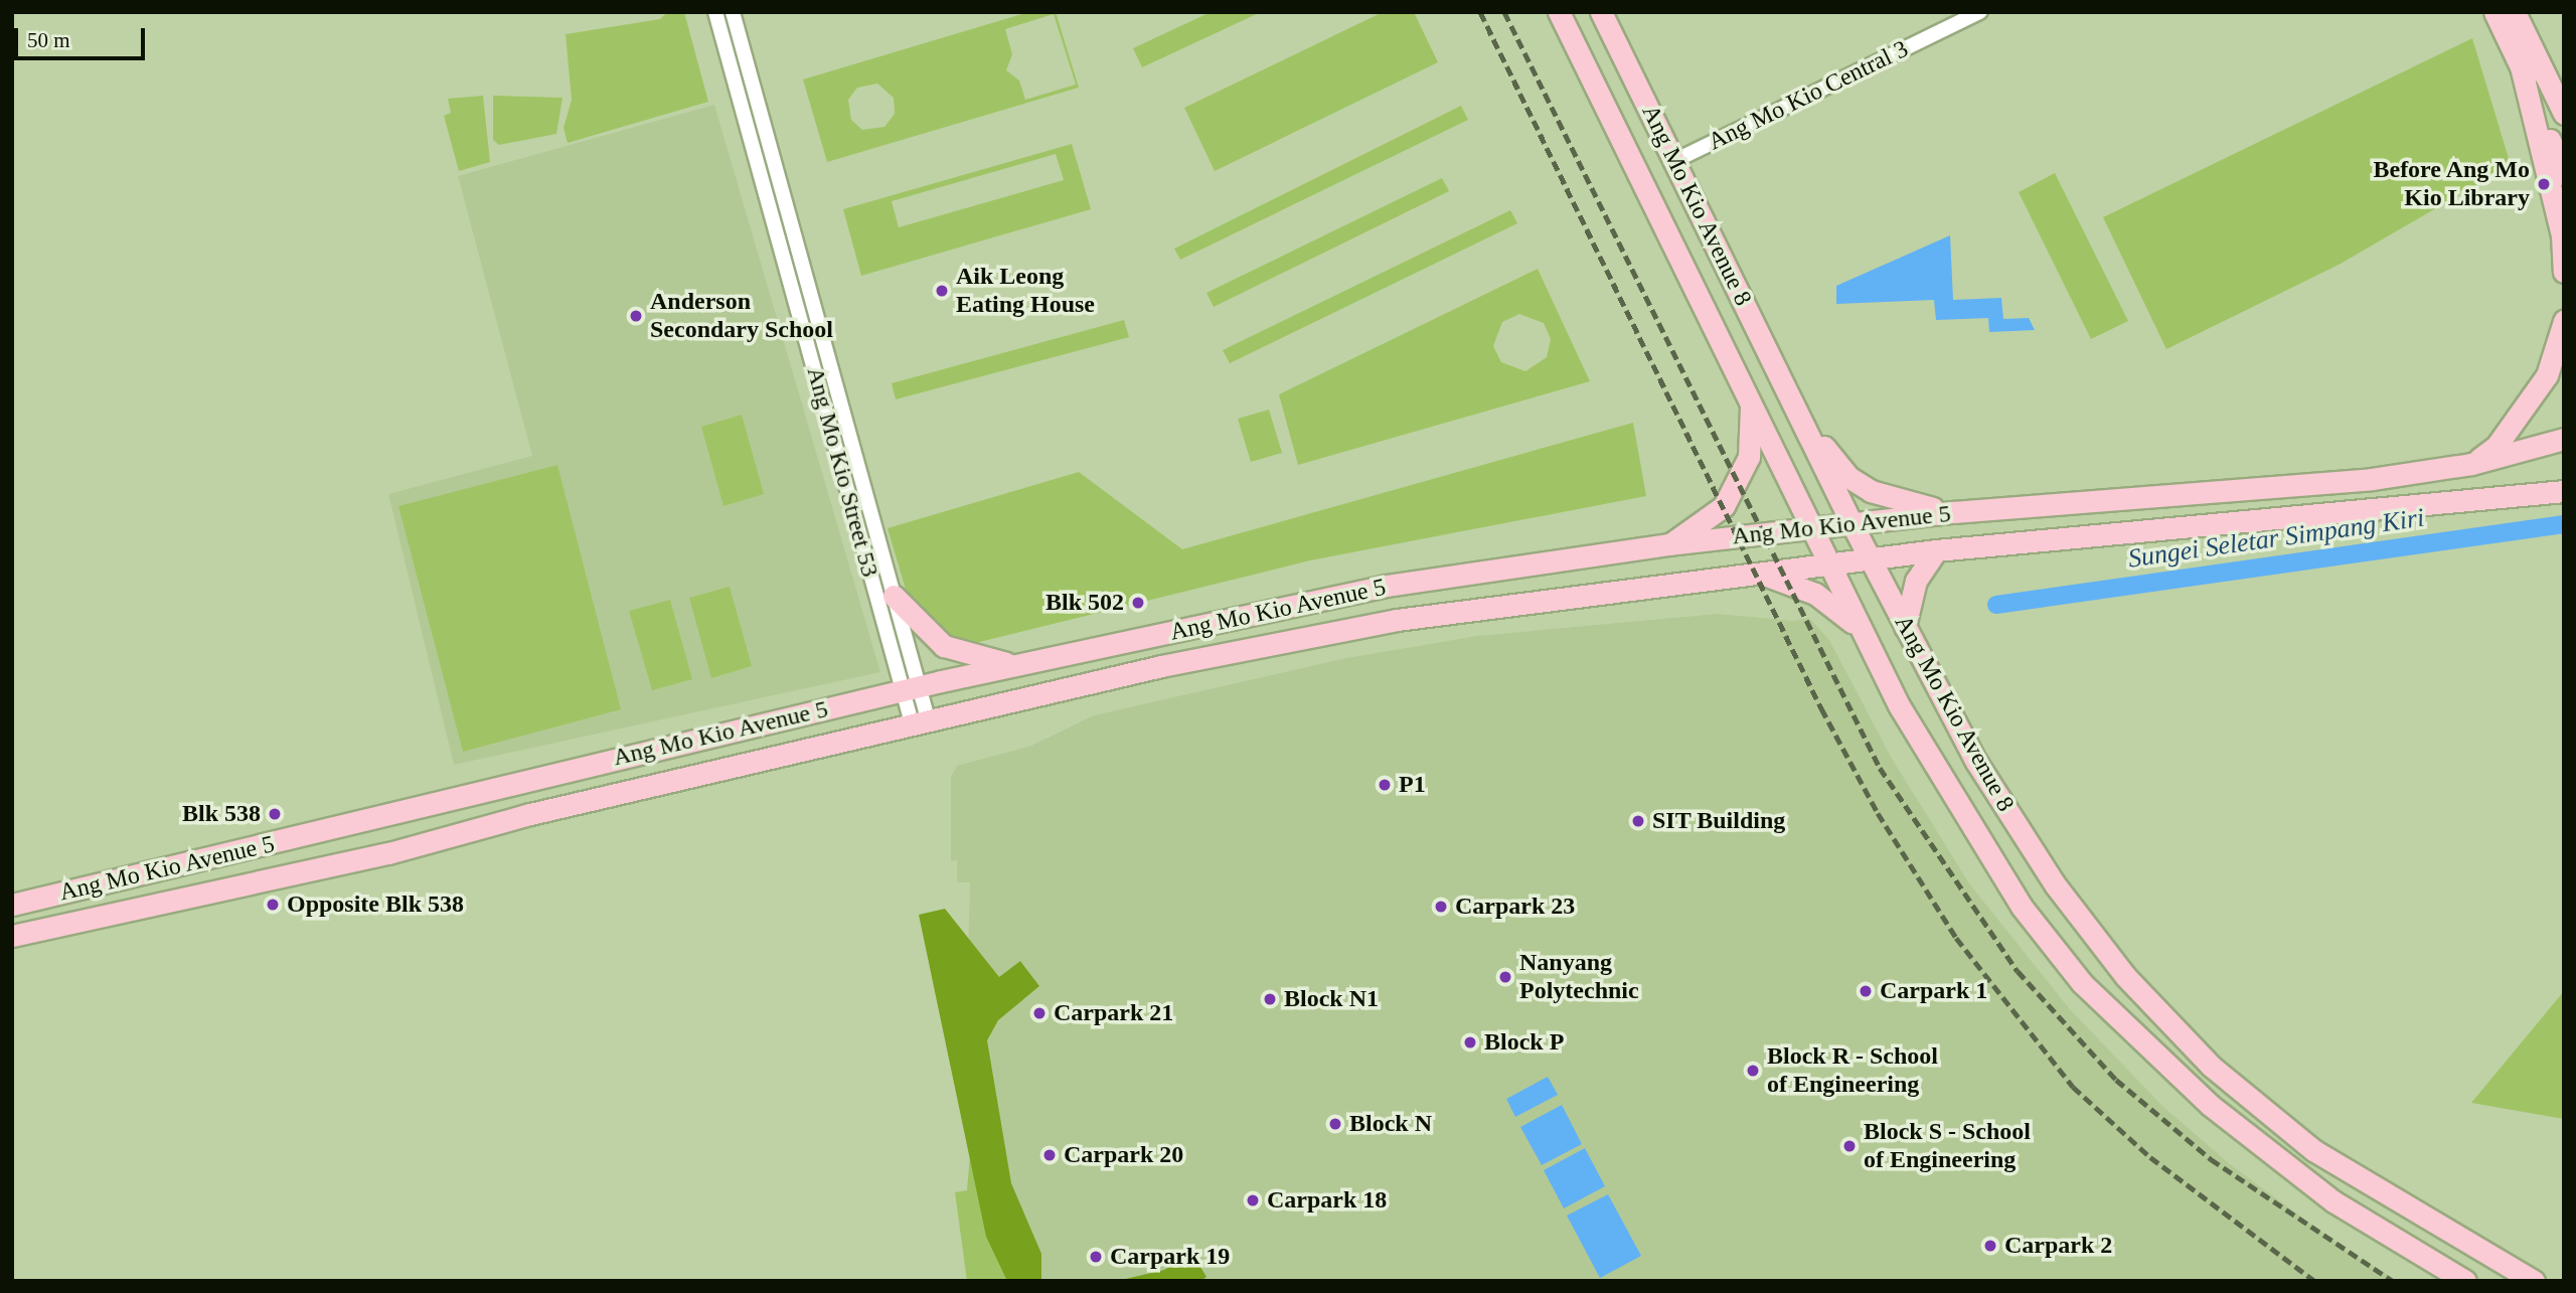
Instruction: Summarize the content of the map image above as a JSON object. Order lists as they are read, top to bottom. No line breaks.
{"streets":{"main road":["Ang Mo Kio Avenue 8","Ang Mo Kio Avenue 5"],"street":["Ang Mo Kio Central 3","Ang Mo Kio Street 53"]},"crossings":[["Ang Mo Kio Central 3","Ang Mo Kio Avenue 8"],["Ang Mo Kio Avenue 8","Ang Mo Kio Avenue 5"],["Ang Mo Kio Street 53","Ang Mo Kio Avenue 5"]],"water":["Sungei Seletar Simpang Kiri"],"places":["Before Ang Mo Kio Library","Aik Leong Eating House","Anderson Secondary School","Blk 502","P1","Blk 538","SIT Building","Opposite Blk 538","Carpark 23","Nanyang Polytechnic","Carpark 1","Block N1","Carpark 21","Block P","Block R - School of Engineering","Block N","Block S - School of Engineering","Carpark 20","Carpark 18","Carpark 2","Carpark 19"],"scale_bar":"50 m"}
